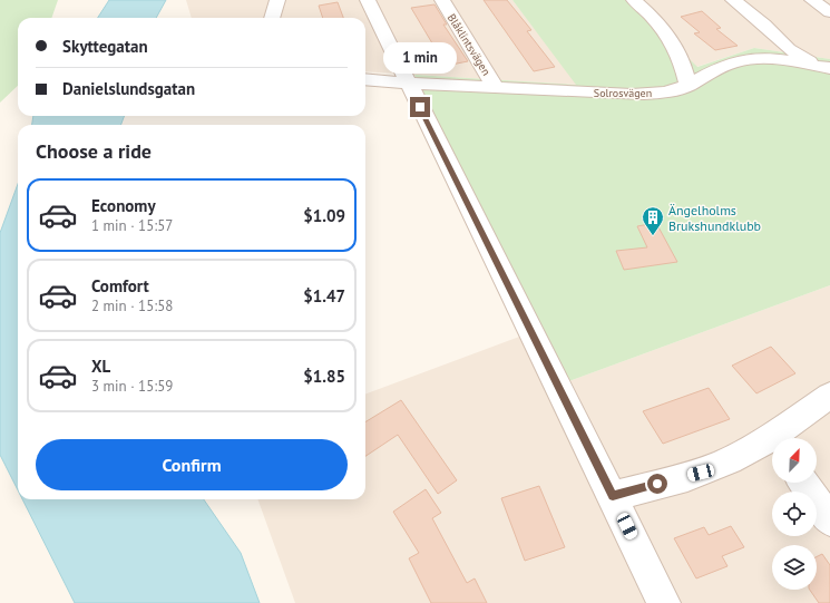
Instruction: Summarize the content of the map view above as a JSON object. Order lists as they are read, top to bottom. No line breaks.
{"streets":{"street":["Blåklintsvägen","Solrosvägen"]},"crossings":[["Blåklintsvägen","Solrosvägen"]],"places":{"building":["Ängelholms Brukshundklubb"]},"north":"top right","page":{"banner":["Skyttegatan","Danielslundsgatan"],"bubble":"1 min","heading":"Choose a ride","list":[{"name":"Economy","note":"1 min · 15:57","value":"$1.09"},{"name":"Comfort","note":"2 min · 15:58","value":"$1.47"},{"name":"XL","note":"3 min · 15:59","value":"$1.85"}],"buttons":"Confirm"}}
